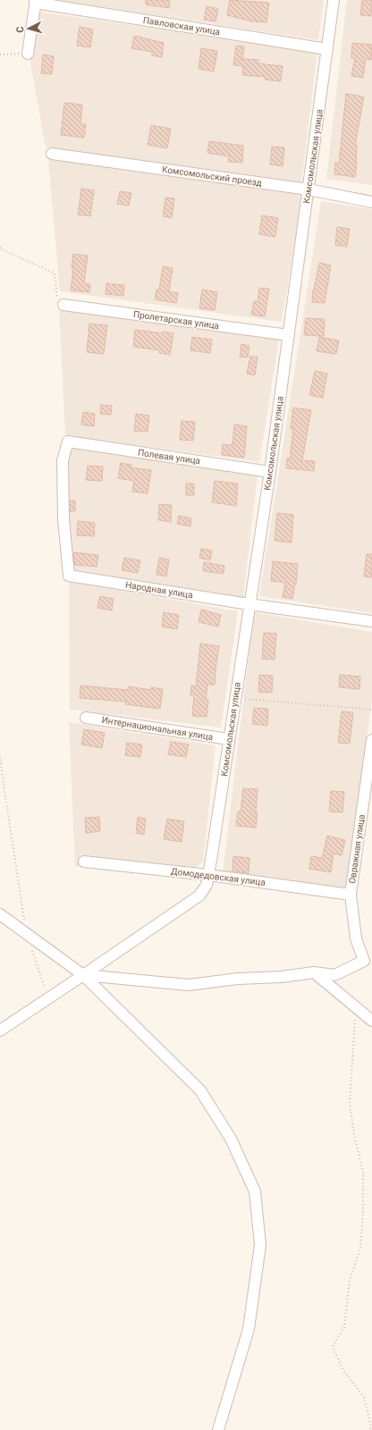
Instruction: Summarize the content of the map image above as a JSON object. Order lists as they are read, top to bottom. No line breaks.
{"streets":{"street":["Павловская улица","Комсомольская улица","Комсомольский проезд","Пролетарская улица","Полевая улица","Народная улица","Интернациональная улица","Овражная улица","Домодедовская улица"]},"crossings":[["Павловская улица","Комсомольская улица"],["Комсомольская улица","Комсомольский проезд"],["Комсомольская улица","Пролетарская улица"],["Комсомольская улица","Полевая улица"],["Комсомольская улица","Народная улица"],["Комсомольская улица","Интернациональная улица"],["Комсомольская улица","Домодедовская улица"],["Полевая улица","Народная улица"],["Овражная улица","Домодедовская улица"]],"north":"left"}
